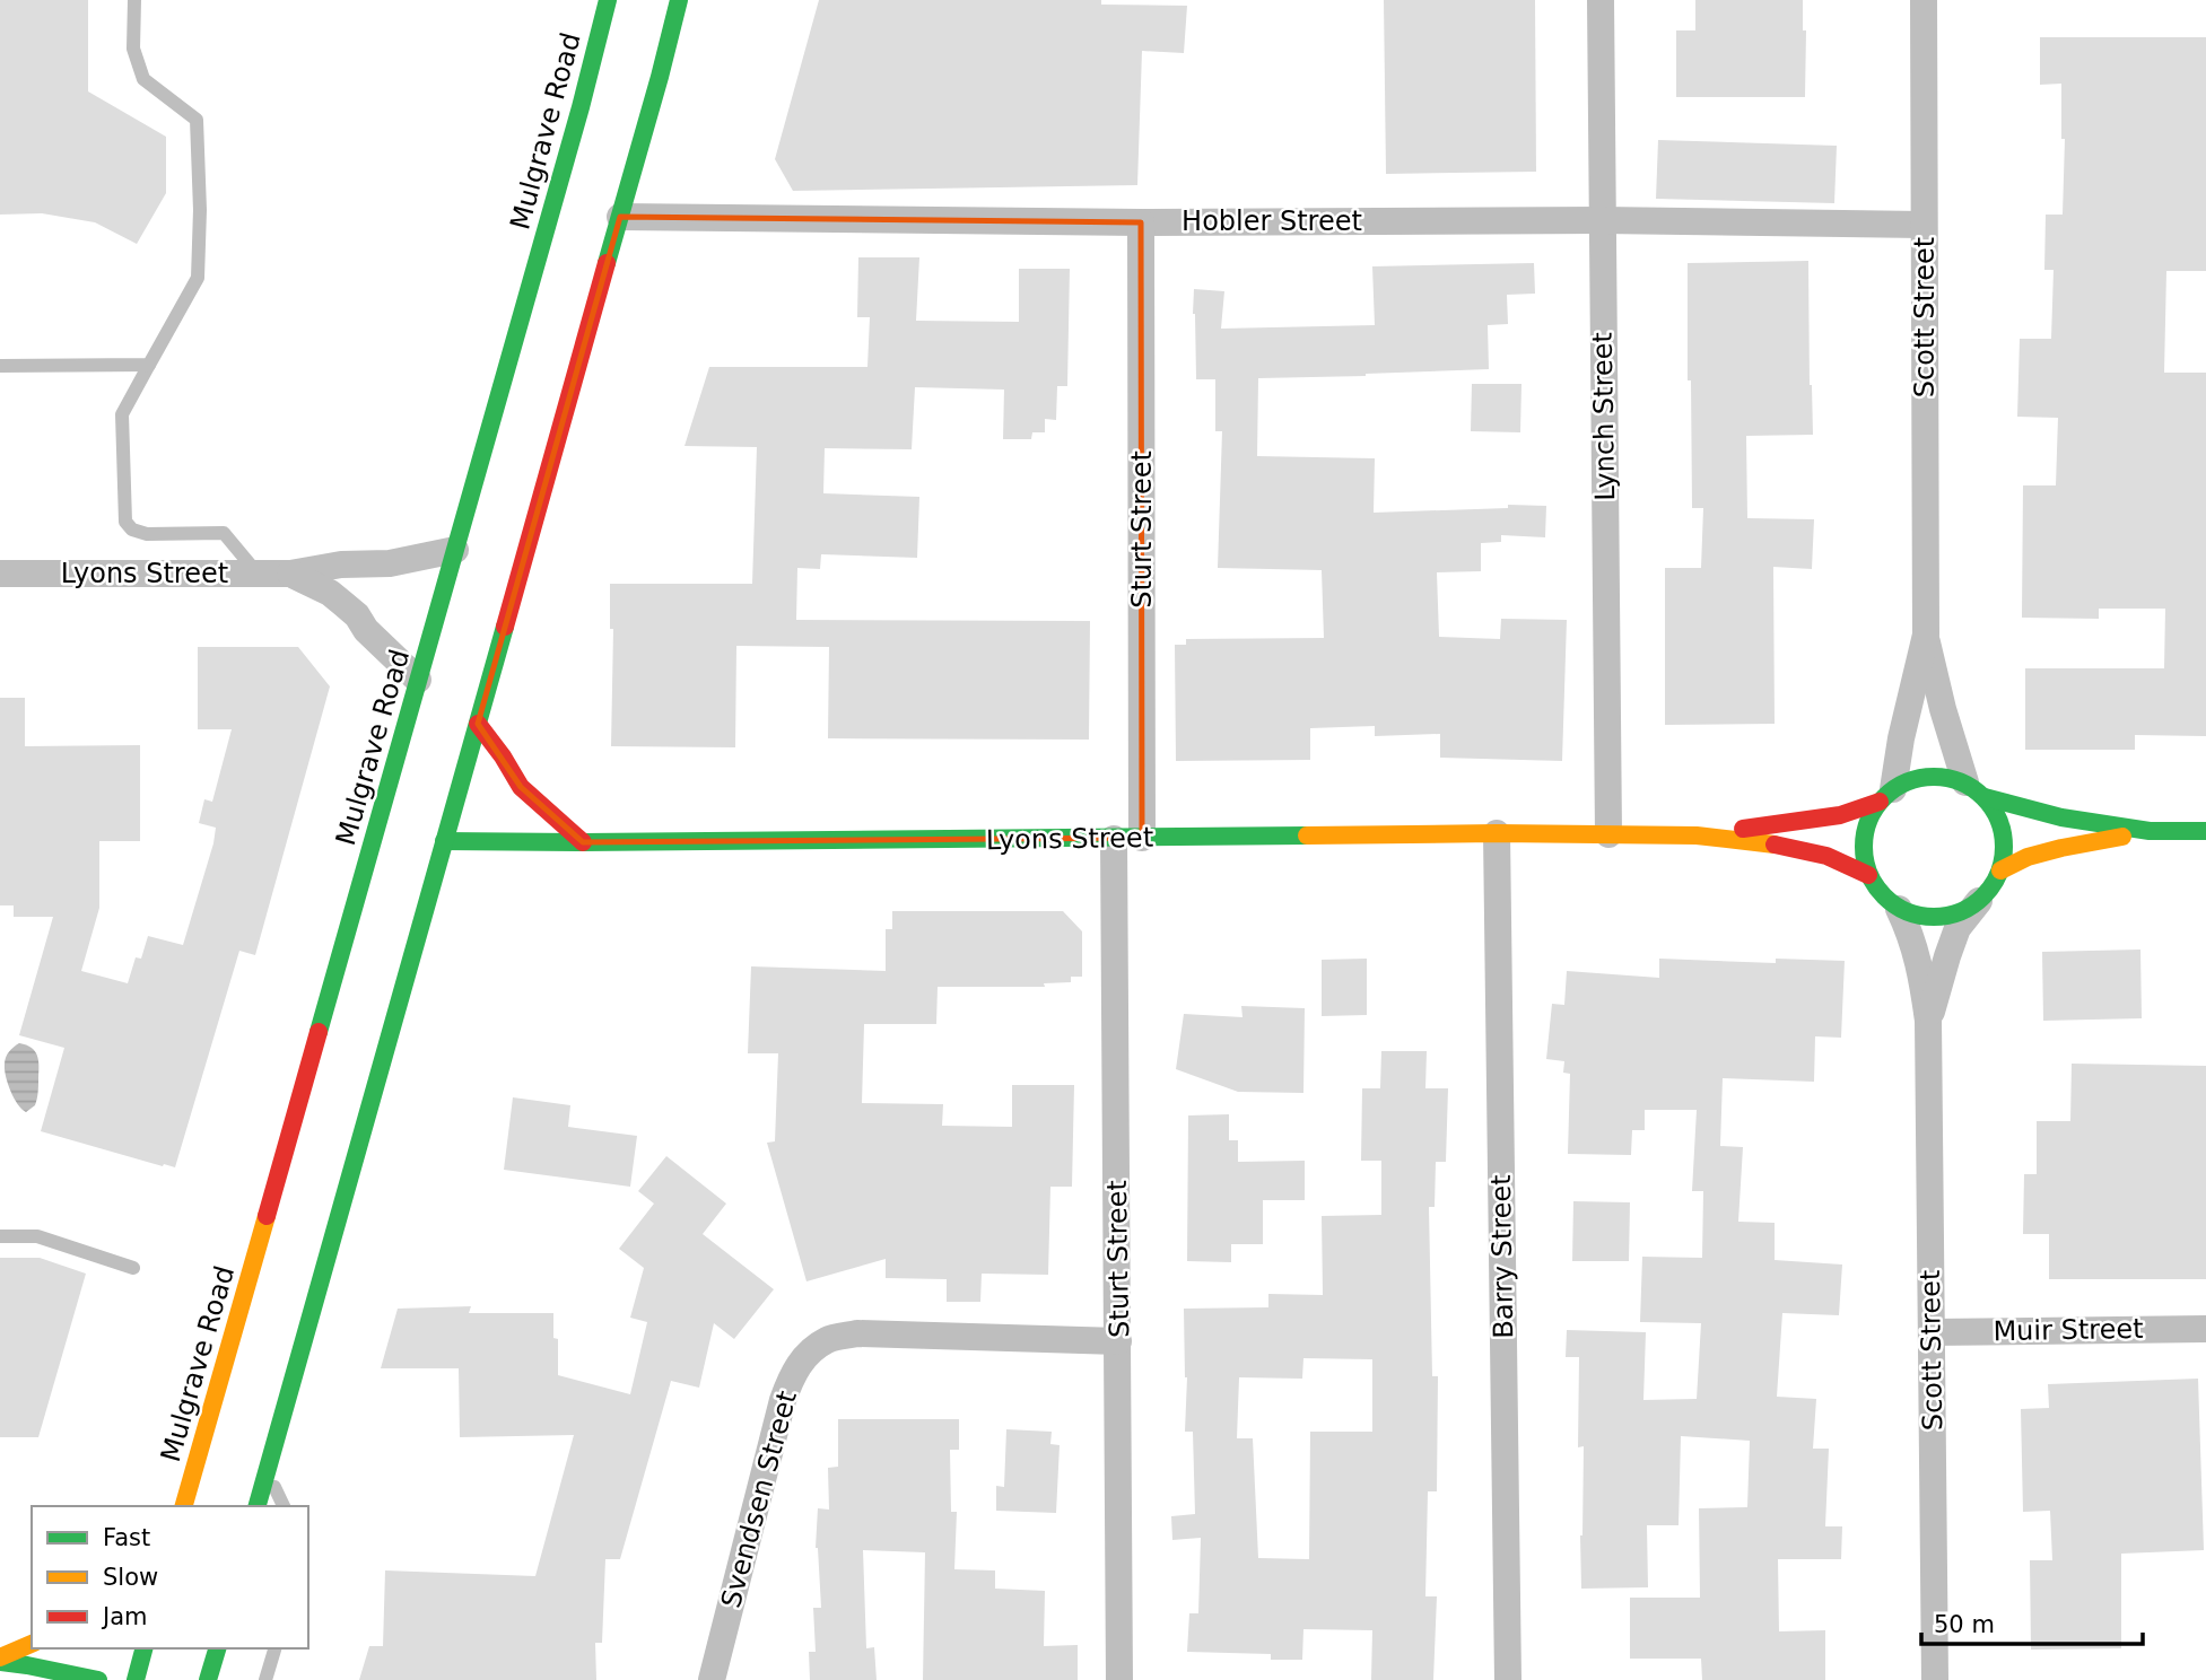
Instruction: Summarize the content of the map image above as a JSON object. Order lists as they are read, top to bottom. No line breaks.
{"streets":{"main road":["Mulgrave Road","Lyons Street"],"street":["Hobler Street","Scott Street","Lynch Street","Sturt Street","Barry Street","Muir Street","Svendsen Street"]},"crossings":[["Mulgrave Road","Lyons Street"],["Hobler Street","Scott Street"],["Hobler Street","Lynch Street"],["Hobler Street","Sturt Street"],["Scott Street","Lyons Street"],["Scott Street","Muir Street"],["Lynch Street","Lyons Street"],["Sturt Street","Lyons Street"],["Sturt Street","Svendsen Street"],["Lyons Street","Barry Street"]],"legend":["Fast","Slow","Jam"],"scale_bar":"50 m"}
